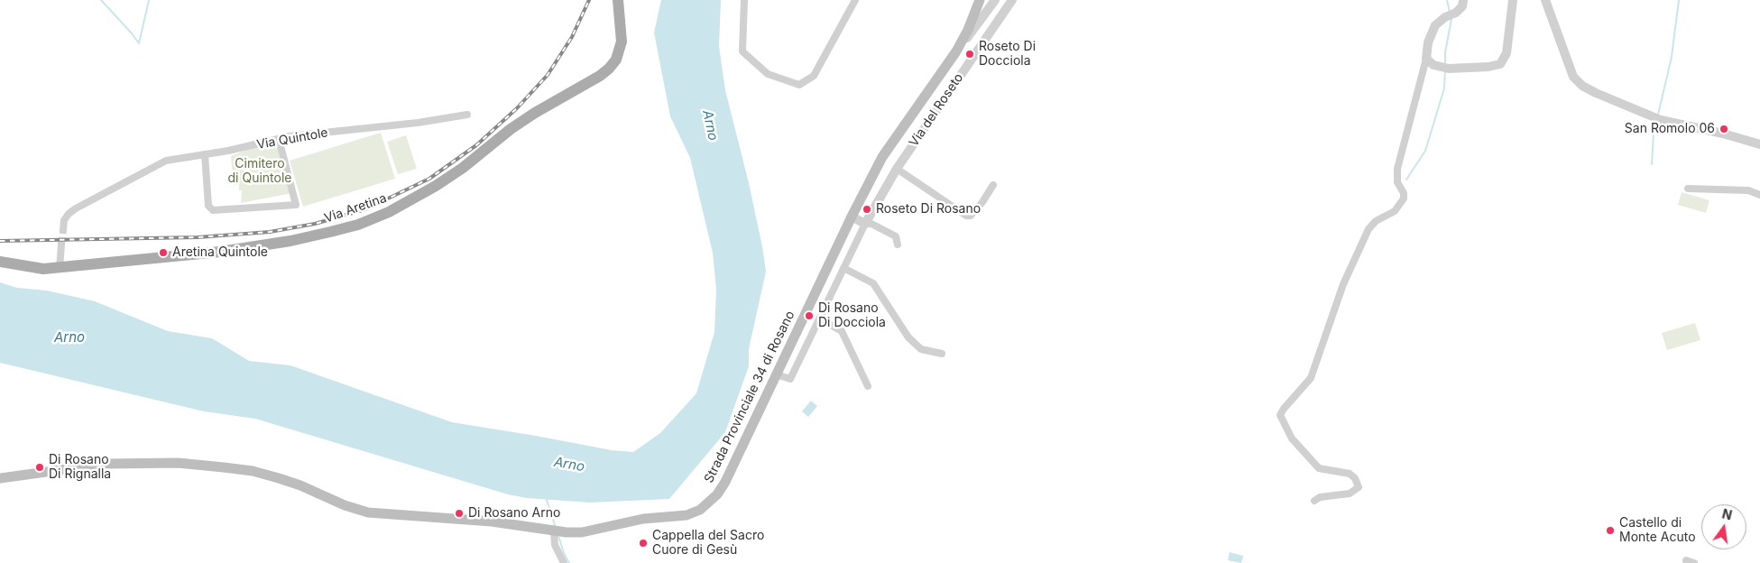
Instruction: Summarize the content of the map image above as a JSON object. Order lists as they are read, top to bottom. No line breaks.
{"streets":{"main road":["Via Aretina","Strada Provinciale 34 di Rosano"],"street":["Via del Roseto","Via Quintole"]},"crossings":[["Via del Roseto","Strada Provinciale 34 di Rosano"]],"water":["Arno"],"parks":["Cimitero di Quintole"],"places":["Roseto Di Docciola","San Romolo 06","Roseto Di Rosano","Aretina Quintole","Di Rosano Di Docciola","Di Rosano Di Rignalla","Di Rosano Arno","Castello di Monte Acuto","Cappella del Sacro Cuore di Gesù"],"north":"top"}
